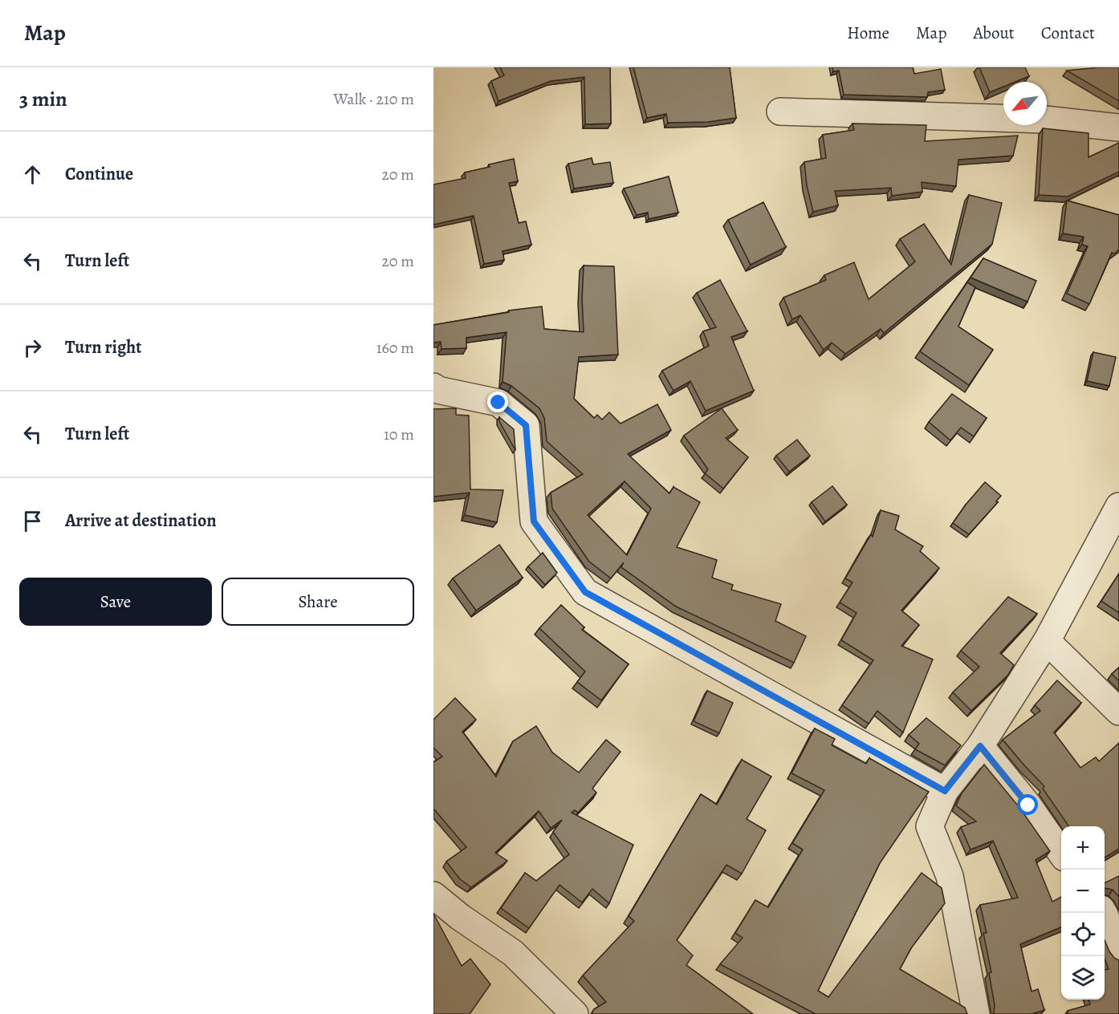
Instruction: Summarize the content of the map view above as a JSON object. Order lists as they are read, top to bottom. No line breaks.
{"north":"bottom left","page":{"header":"Map","nav":["Home","Map","About","Contact"],"heading":["3 min","Walk · 210 m"],"list":[["Continue","20 m"],["Turn left","20 m"],["Turn right","160 m"],["Turn left","10 m"],"Arrive at destination"],"buttons":["Save","Share"],"map_buttons":["+","−"]}}
